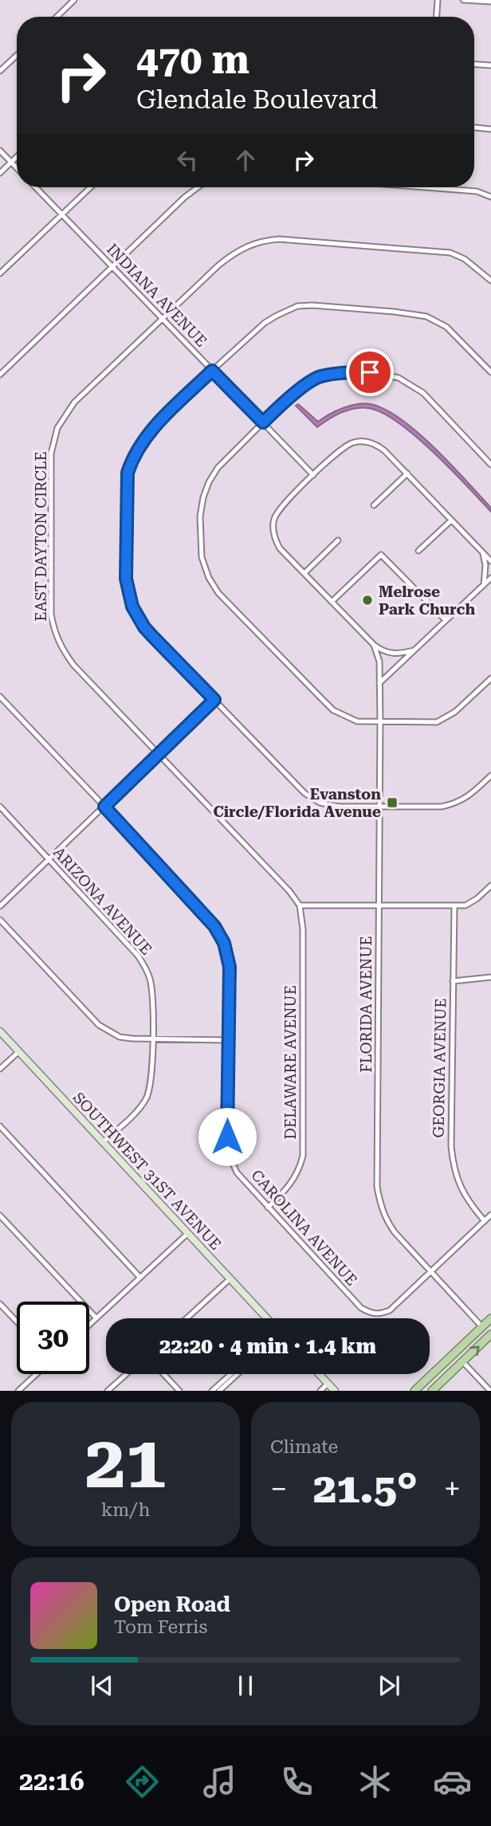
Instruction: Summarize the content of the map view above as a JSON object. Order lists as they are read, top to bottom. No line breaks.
{"streets":{"main road":["SOUTHWEST 31ST AVENUE"],"street":["INDIANA AVENUE","EAST DAYTON CIRCLE","ARIZONA AVENUE","FLORIDA AVENUE","DELAWARE AVENUE","GEORGIA AVENUE","CAROLINA AVENUE"]},"crossings":[["INDIANA AVENUE","EAST DAYTON CIRCLE"],["EAST DAYTON CIRCLE","DELAWARE AVENUE"],["ARIZONA AVENUE","SOUTHWEST 31ST AVENUE"],["FLORIDA AVENUE","CAROLINA AVENUE"],["DELAWARE AVENUE","CAROLINA AVENUE"]],"places":{"other":["Melrose Park Church"],"transit":["Evanston Circle/Florida Avenue"]},"page":{"turn":["470 m","Glendale Boulevard"],"limit":"30","trip":"22:20 · 4 min · 1.4 km","tile":[["21","km/h"],"Climate"],"heat":["−","21.5°","+"],"song":["Open Road","Tom Ferris"],"tabs":"22:16"}}
